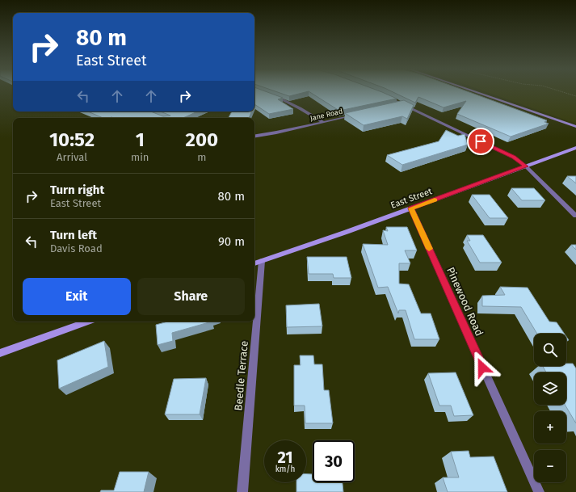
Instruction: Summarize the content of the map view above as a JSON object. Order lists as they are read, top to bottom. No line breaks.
{"streets":{"main road":["East Street"],"street":["Jane Road","Pinewood Road","Beedle Terrace"]},"crossings":[["East Street","Pinewood Road"],["East Street","Beedle Terrace"]],"page":{"turn":["80 m","East Street"],"eta":["10:52","Arrival","1","min","200","m"],"list":[{"name":"Turn right","note":"East Street","value":"80 m"},{"name":"Turn left","note":"Davis Road","value":"90 m"}],"buttons":["Exit","Share"],"map_buttons":["+","−"],"speed":"21 km/h","limit":"30"}}
